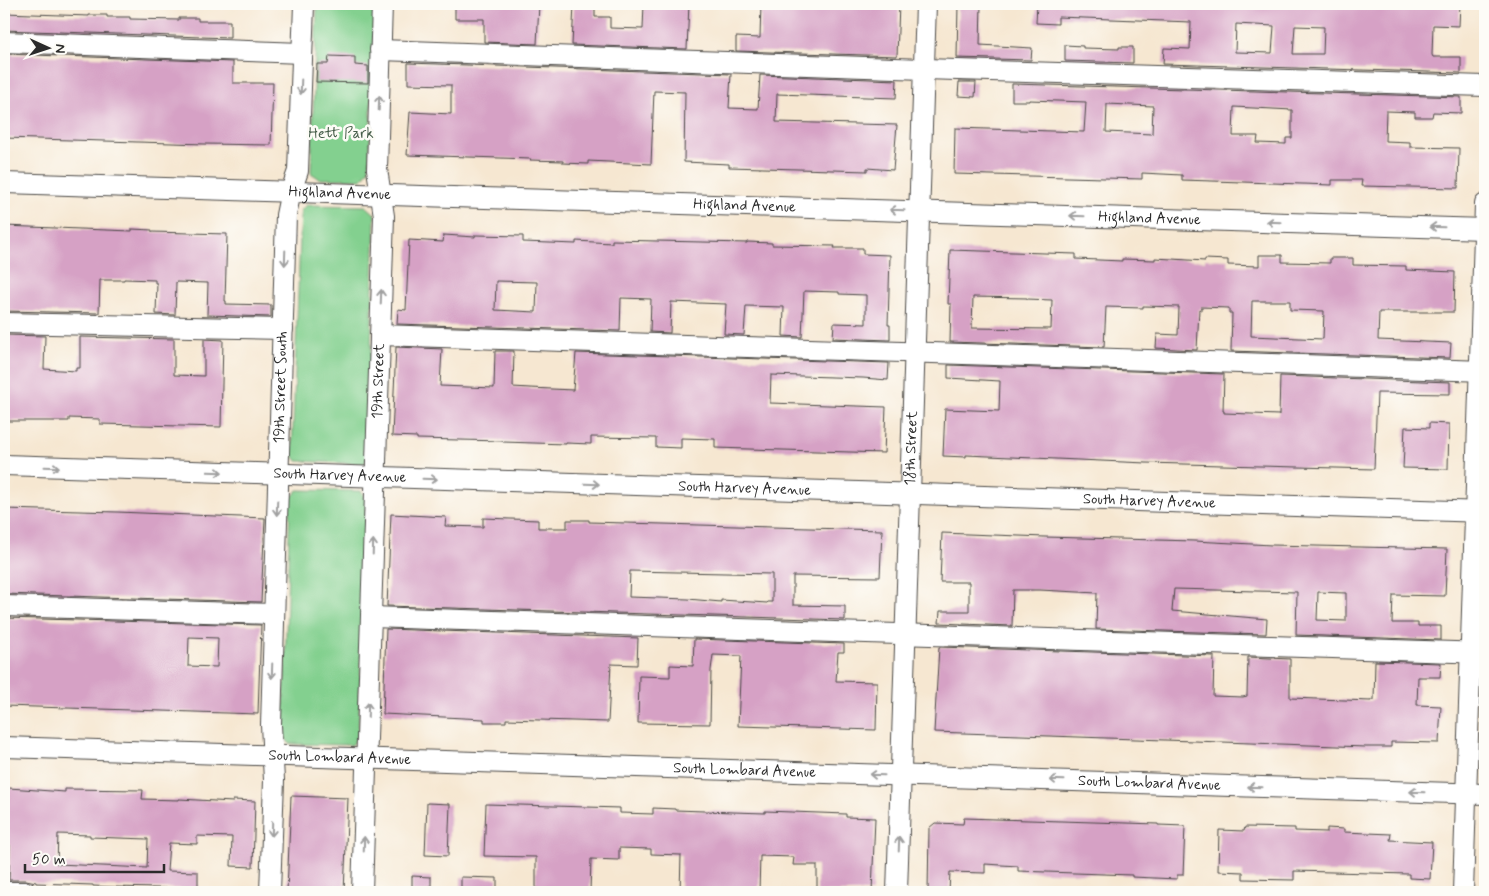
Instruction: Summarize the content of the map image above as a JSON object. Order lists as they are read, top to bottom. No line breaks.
{"streets":{"street":["Highland Avenue","19th Street","19th Street South","18th Street","South Harvey Avenue","South Lombard Avenue"]},"crossings":[["Highland Avenue","19th Street"],["Highland Avenue","19th Street South"],["Highland Avenue","18th Street"],["19th Street","South Harvey Avenue"],["19th Street","South Lombard Avenue"],["19th Street South","South Harvey Avenue"],["19th Street South","South Lombard Avenue"],["18th Street","South Harvey Avenue"],["18th Street","South Lombard Avenue"]],"one_way":["19th Street","19th Street South"],"parks":["Hett Park"],"scale_bar":"50 m","north":"right"}
